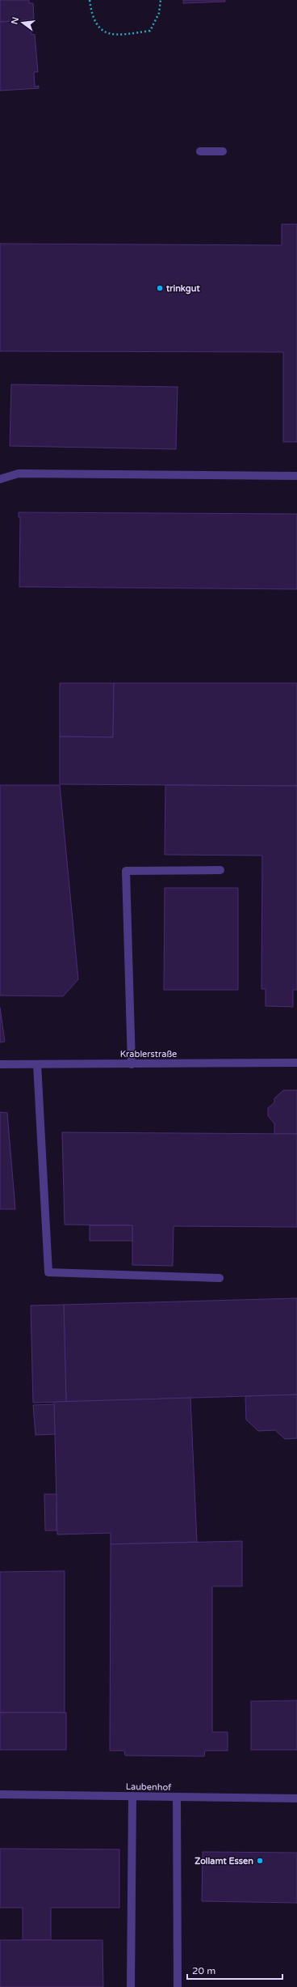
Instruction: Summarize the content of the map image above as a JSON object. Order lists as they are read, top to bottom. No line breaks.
{"streets":{"street":["Krablerstraße","Laubenhof"]},"places":["trinkgut","Zollamt Essen"],"scale_bar":"20 m","north":"left"}
